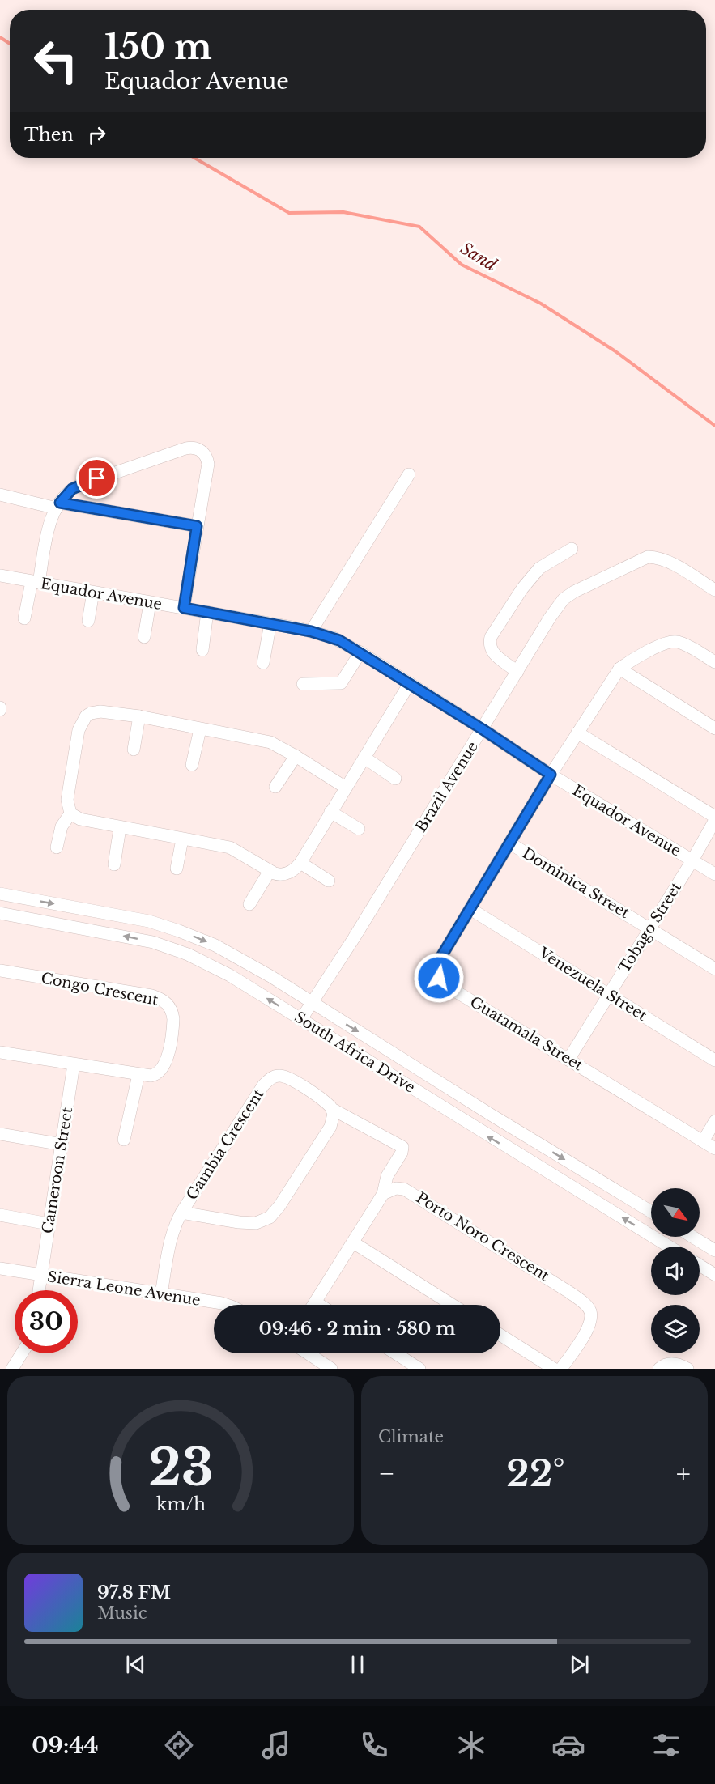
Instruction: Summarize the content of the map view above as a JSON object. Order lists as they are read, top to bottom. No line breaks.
{"streets":{"street":["Equador Avenue","Brazil Avenue","Dominica Street","Tobago Street","Venezuela Street","Congo Crescent","Guatamala Street","South Africa Drive","Gambia Crescent","Cameroon Street","Porto Noro Crescent","Sierra Leone Avenue"]},"crossings":[["Equador Avenue","Brazil Avenue"],["Equador Avenue","Tobago Street"],["Equador Avenue","Guatamala Street"],["Brazil Avenue","South Africa Drive"],["Dominica Street","Tobago Street"],["Dominica Street","Guatamala Street"],["Tobago Street","Venezuela Street"],["Tobago Street","Guatamala Street"],["Venezuela Street","Guatamala Street"],["Congo Crescent","Cameroon Street"],["Gambia Crescent","Sierra Leone Avenue"],["Cameroon Street","Sierra Leone Avenue"]],"water":["Sand"],"north":"bottom right","page":{"turn":["150 m","Equador Avenue"],"then":"Then","limit":"30","trip":"09:46 · 2 min · 580 m","tile":"Climate","heat":["−","22°","+"],"song":["97.8 FM","Music"],"tabs":"09:44","gauge":["23","km/h"]}}
